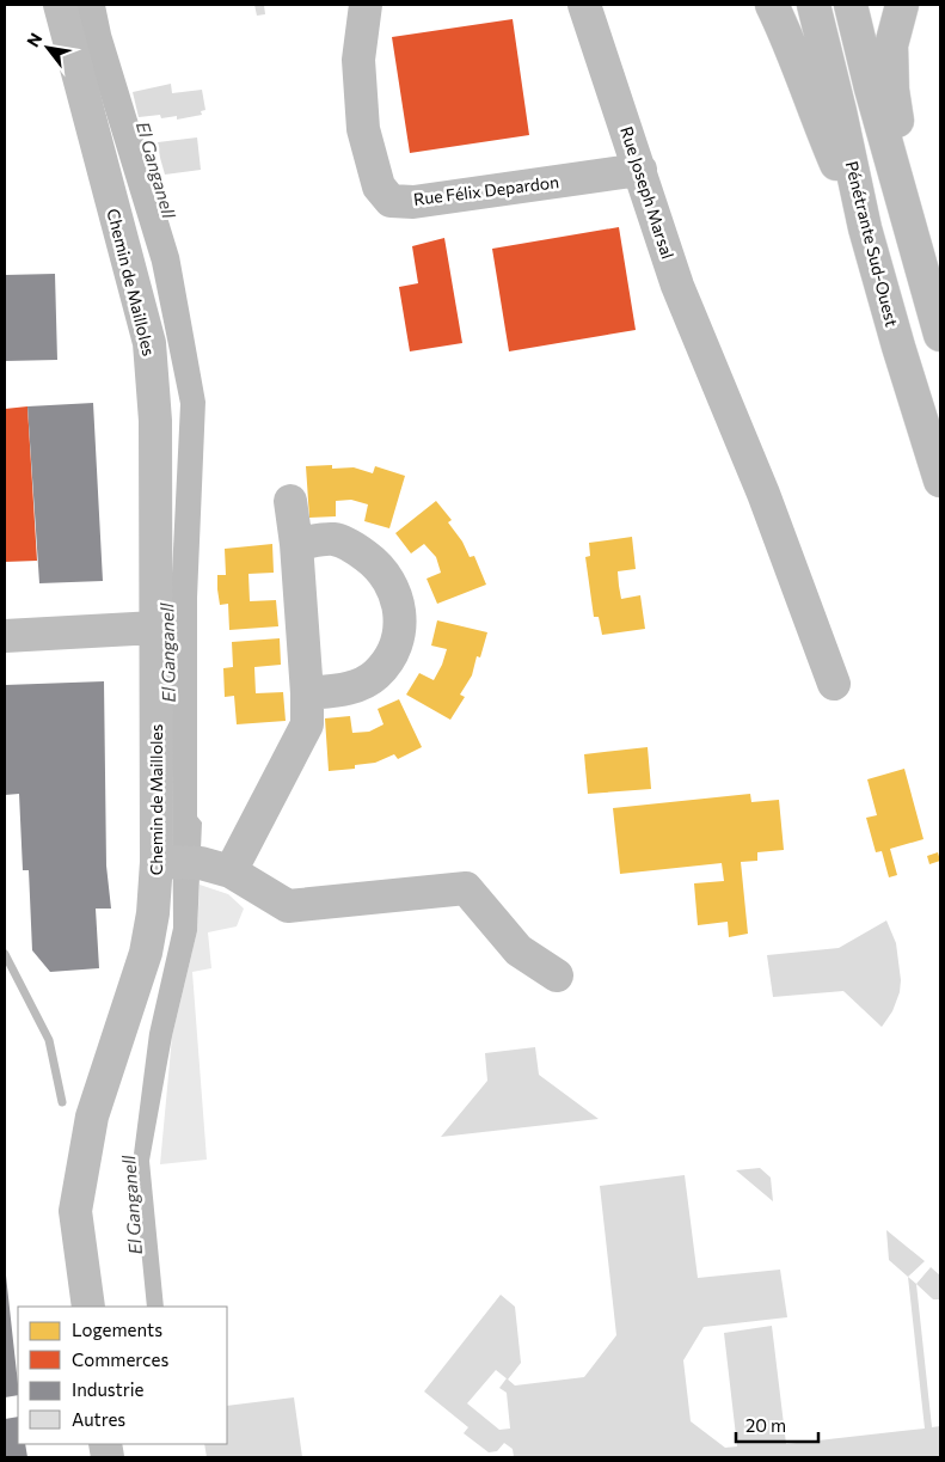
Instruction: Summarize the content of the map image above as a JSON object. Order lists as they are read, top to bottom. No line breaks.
{"streets":{"main road":["Rue Félix Depardon","Rue Joseph Marsal","Pénétrante Sud-Ouest","Chemin de Mailloles"]},"crossings":[["Rue Félix Depardon","Rue Joseph Marsal"]],"water":["El Ganganell"],"legend":["Logements","Commerces","Industrie","Autres"],"scale_bar":"20 m","north":"top left"}
